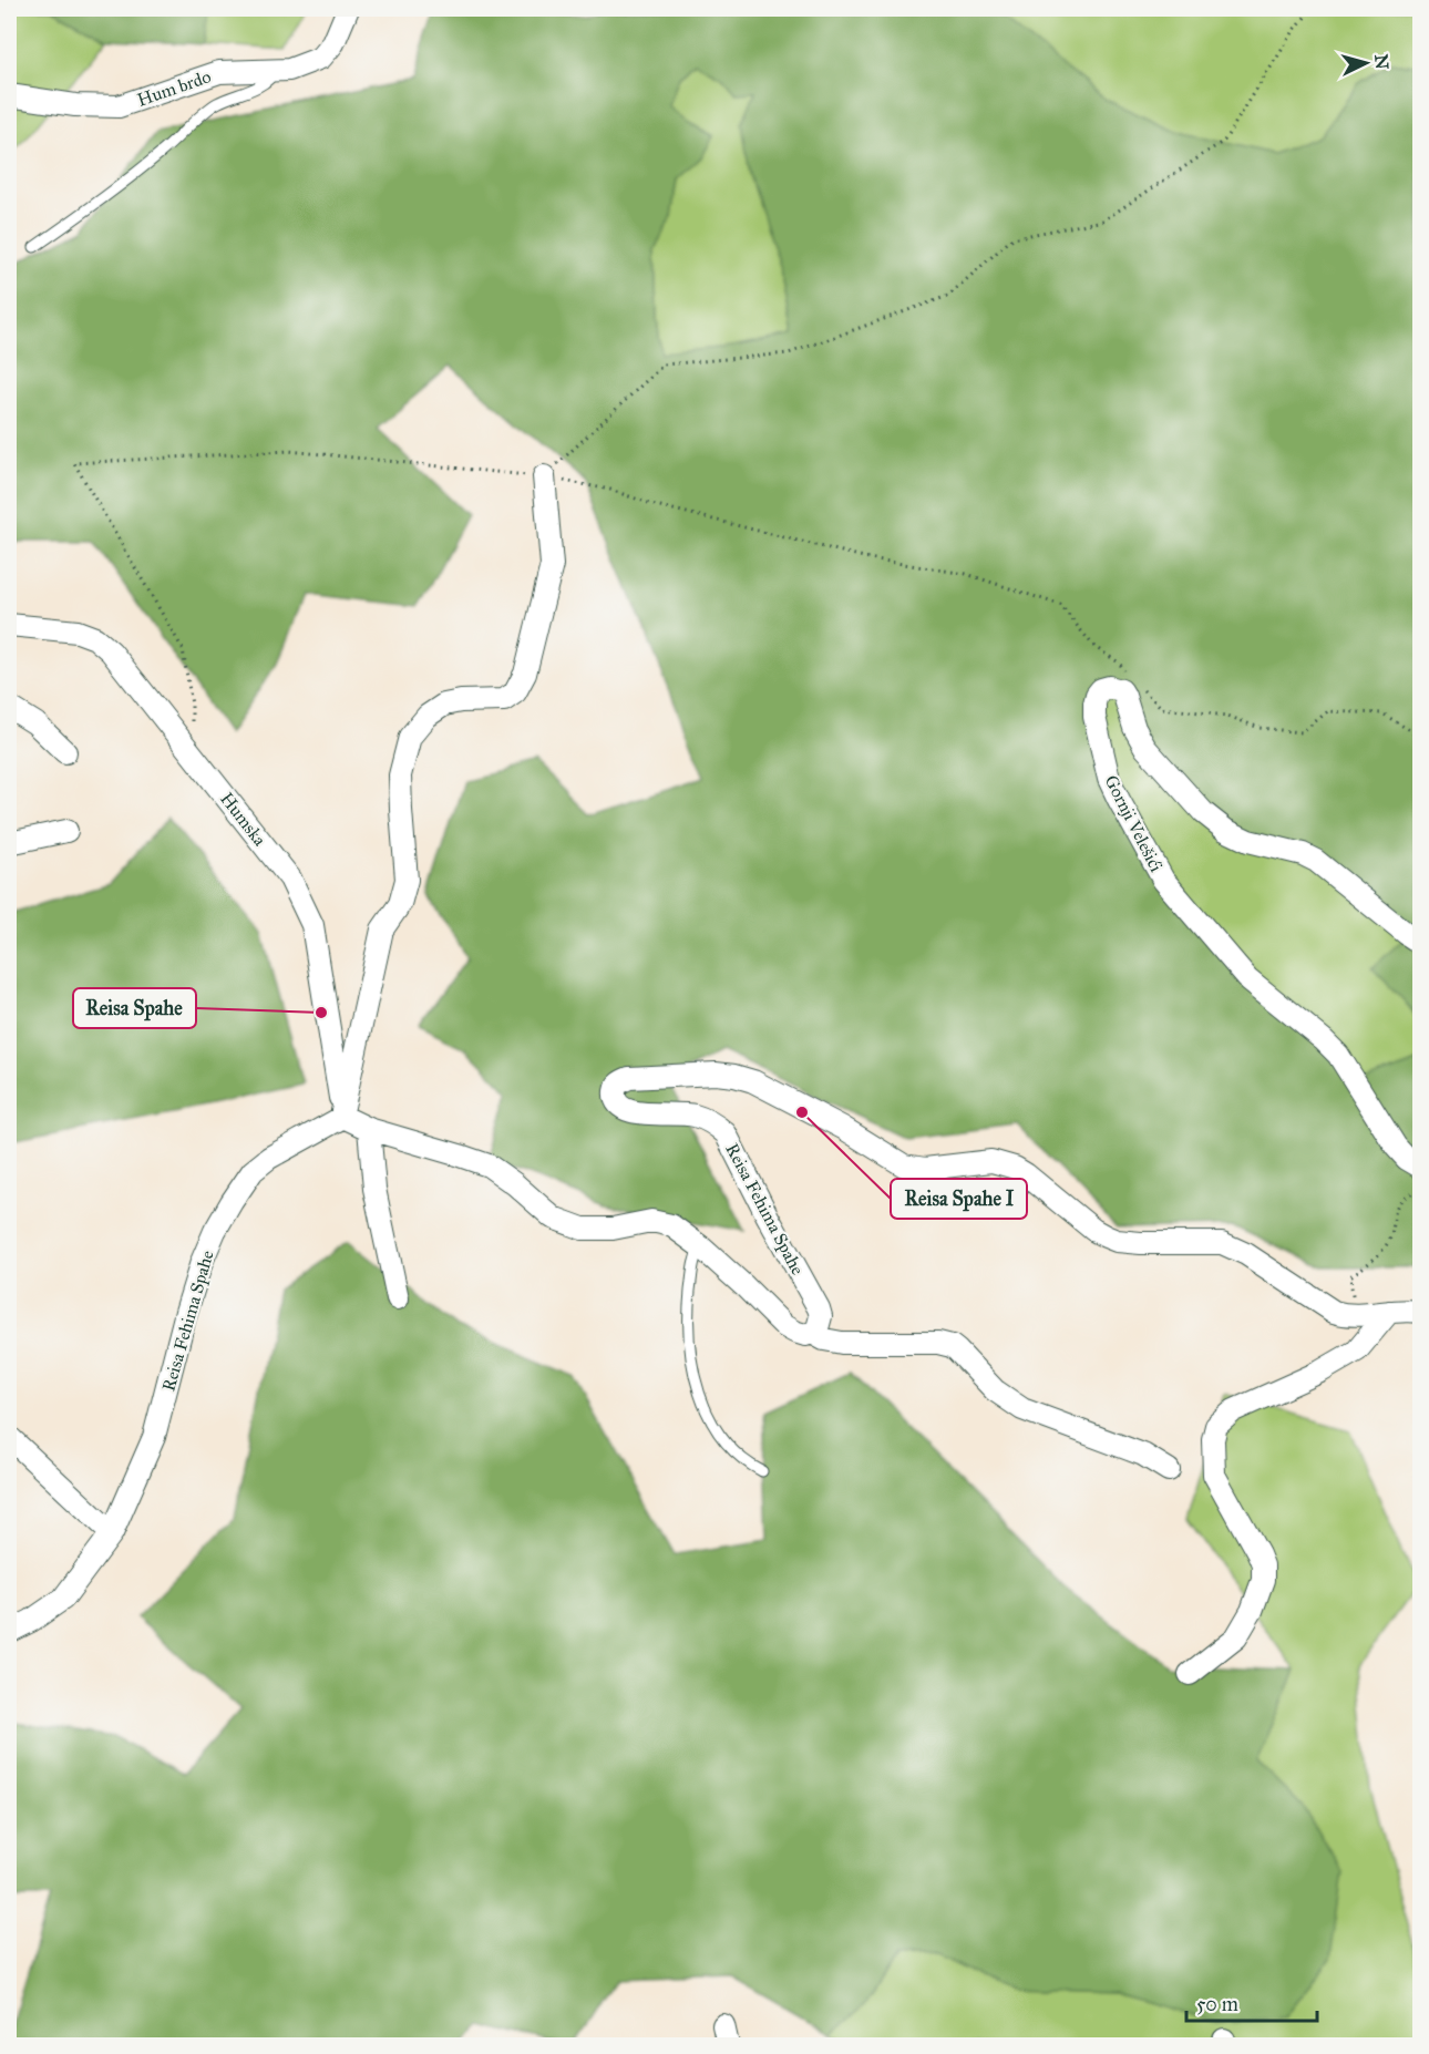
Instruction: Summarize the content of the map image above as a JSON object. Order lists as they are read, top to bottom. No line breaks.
{"streets":{"street":["Hum brdo","Humska","Gornji Velešići","Reisa Fehima Spahe"]},"crossings":[["Humska","Reisa Fehima Spahe"]],"places":["Reisa Spahe","Reisa Spahe I"],"scale_bar":"50 m","north":"right"}
